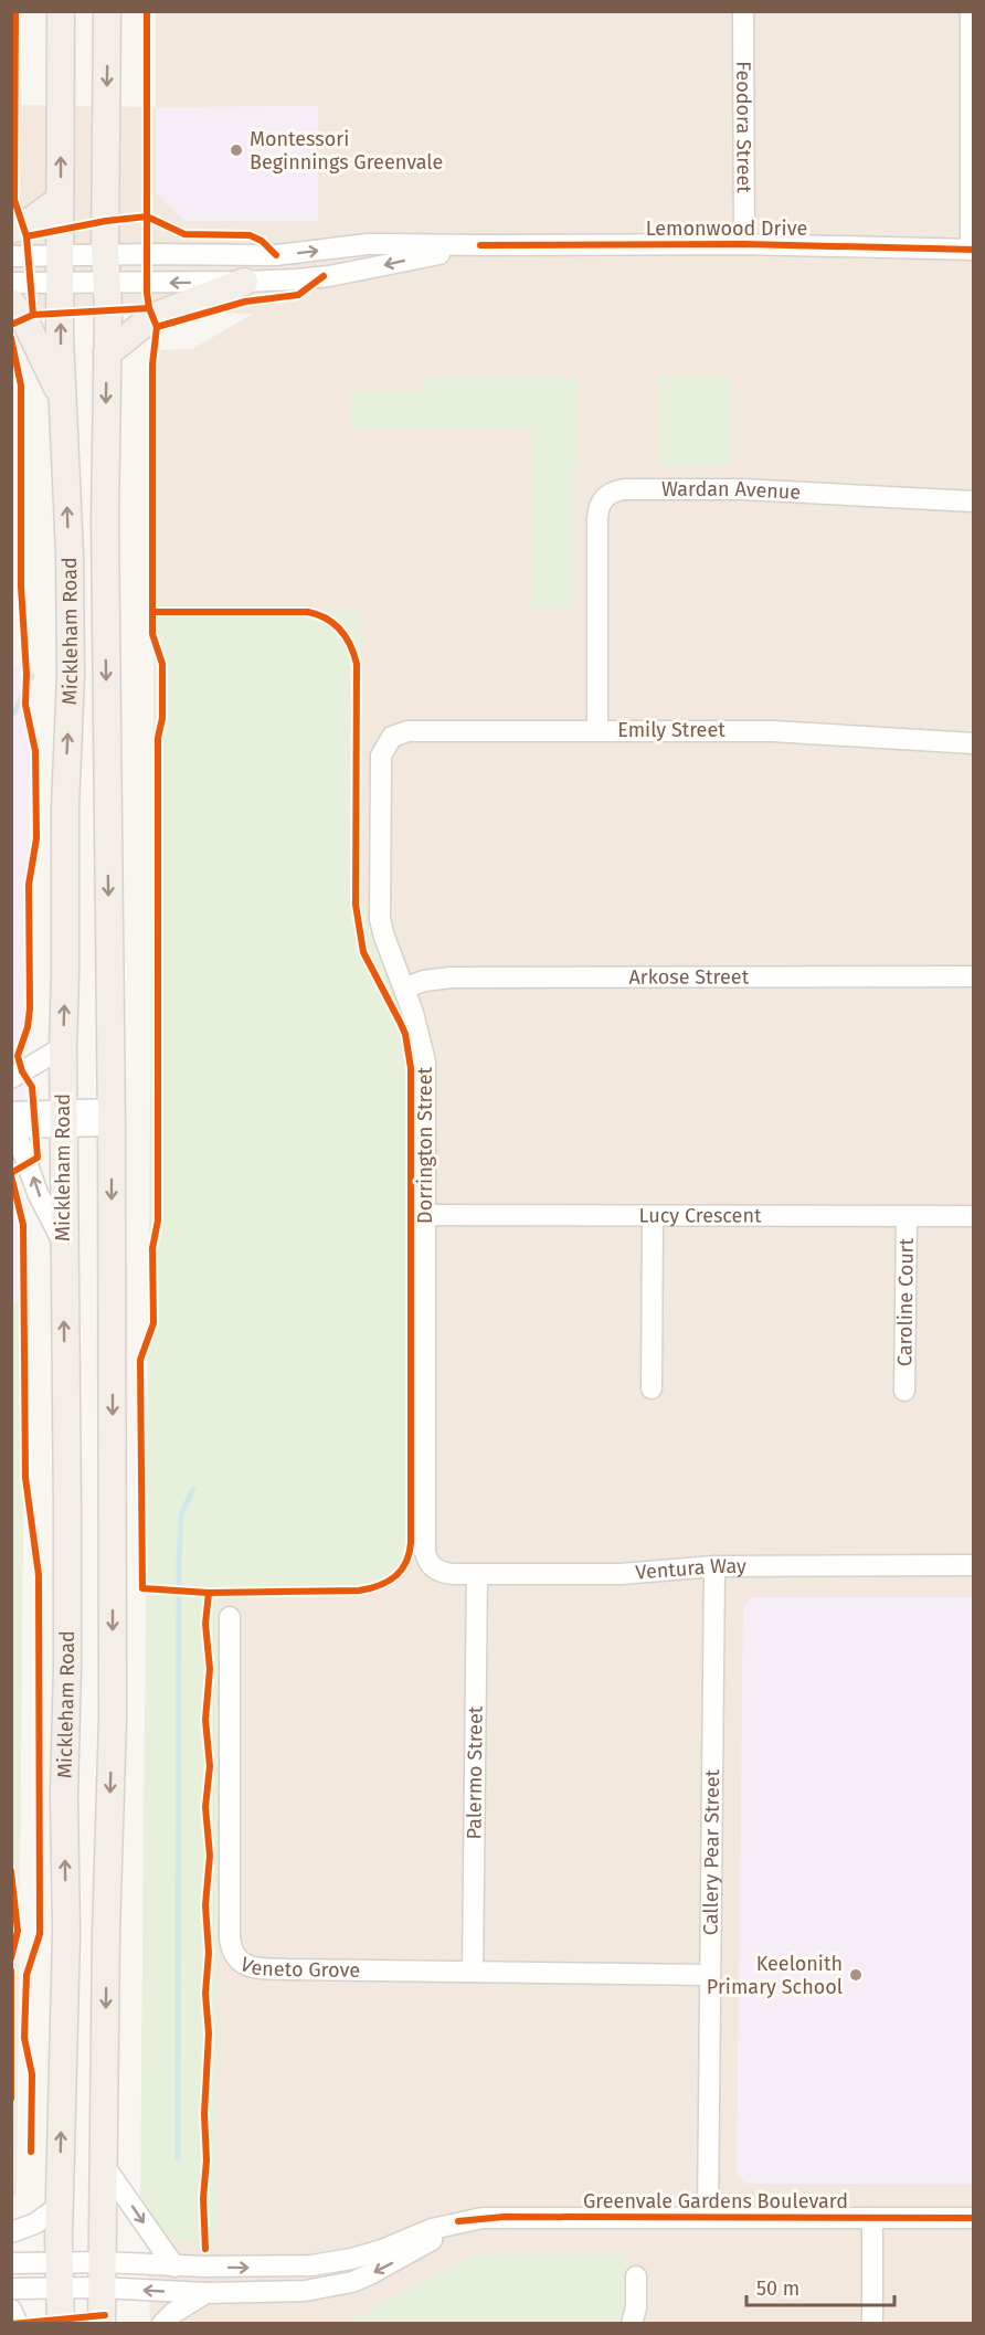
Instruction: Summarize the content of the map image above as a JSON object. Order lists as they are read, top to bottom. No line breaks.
{"streets":{"main road":["Mickleham Road"],"street":["Feodora Street","Lemonwood Drive","Wardan Avenue","Emily Street","Arkose Street","Dorrington Street","Lucy Crescent","Caroline Court","Ventura Way","Palermo Street","Callery Pear Street","Veneto Grove","Greenvale Gardens Boulevard"]},"crossings":[["Feodora Street","Lemonwood Drive"],["Lemonwood Drive","Mickleham Road"],["Wardan Avenue","Emily Street"],["Mickleham Road","Greenvale Gardens Boulevard"],["Emily Street","Dorrington Street"],["Arkose Street","Dorrington Street"],["Dorrington Street","Lucy Crescent"],["Dorrington Street","Ventura Way"],["Lucy Crescent","Caroline Court"],["Ventura Way","Palermo Street"],["Ventura Way","Callery Pear Street"],["Palermo Street","Veneto Grove"],["Callery Pear Street","Veneto Grove"],["Callery Pear Street","Greenvale Gardens Boulevard"]],"places":["Montessori Beginnings Greenvale","Keelonith Primary School"],"scale_bar":"50 m"}
